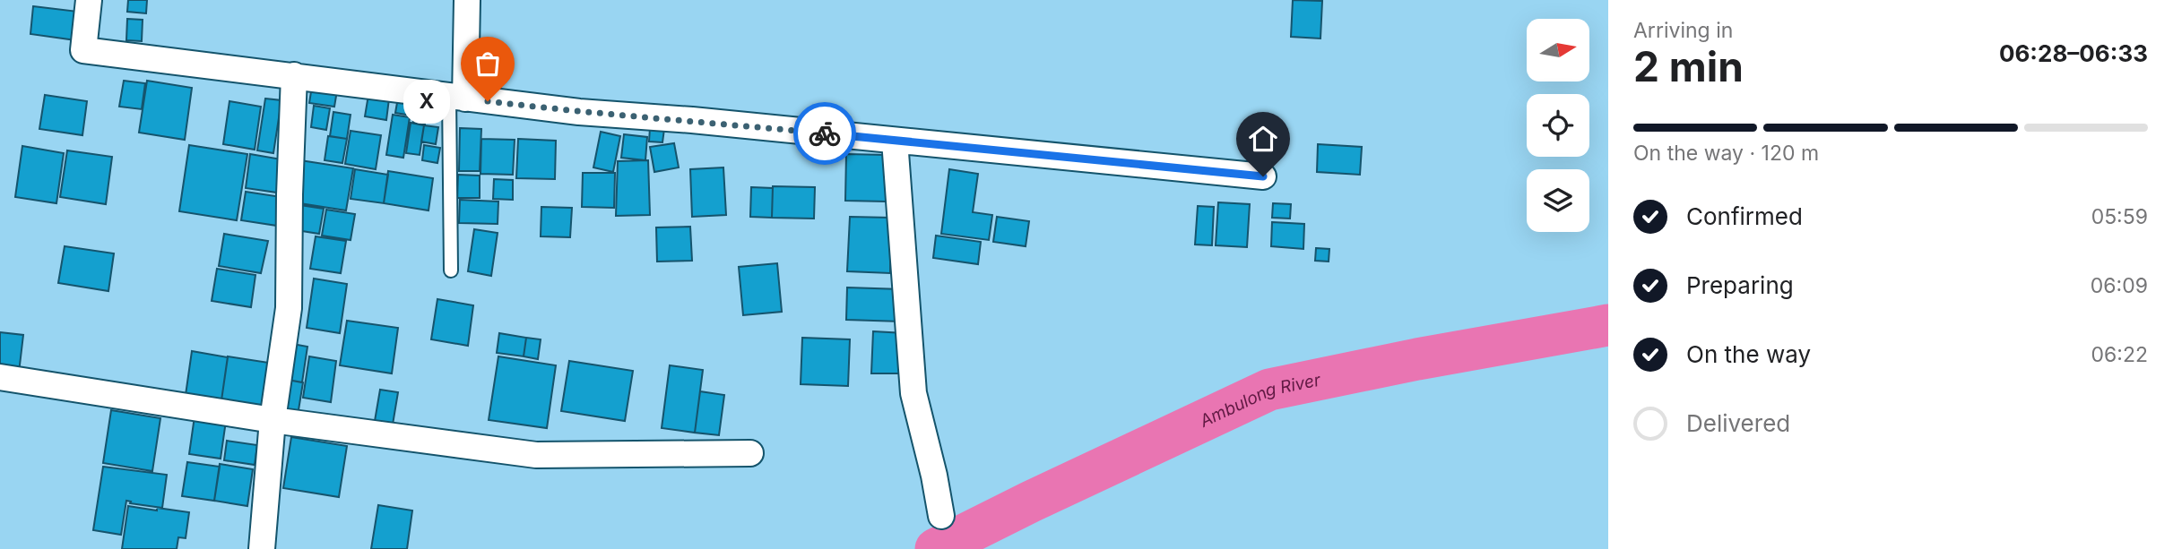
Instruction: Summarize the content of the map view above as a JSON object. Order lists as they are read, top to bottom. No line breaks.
{"water":["Ambulong River"],"places":["X"],"north":"right","page":{"heading":["2 min","Arriving in","06:28–06:33"],"bubble":"X","bar":"On the way · 120 m","list":[["Confirmed","05:59"],["Preparing","06:09"],["On the way","06:22"],"Delivered"]}}
